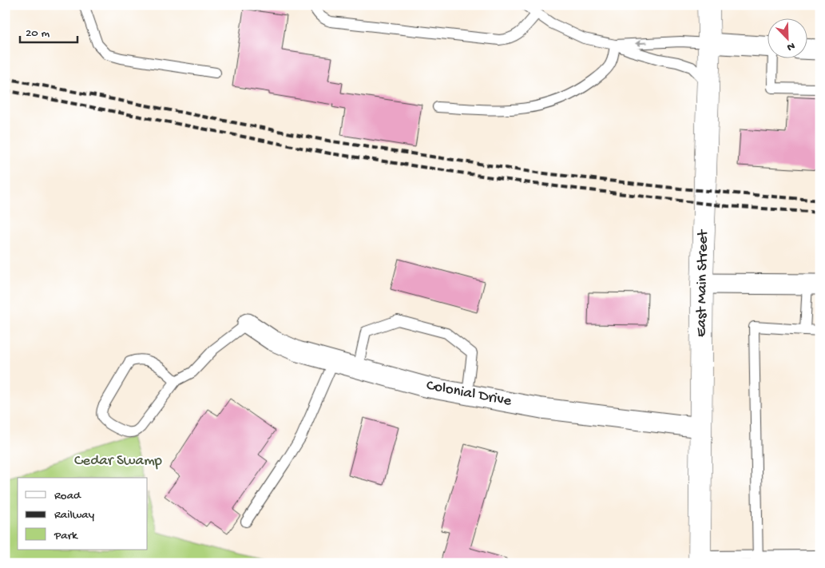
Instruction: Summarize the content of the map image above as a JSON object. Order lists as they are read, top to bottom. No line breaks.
{"streets":{"main road":["East Main Street"],"street":["Colonial Drive"]},"crossings":[["East Main Street","Colonial Drive"]],"parks":["Cedar Swamp"],"legend":["Road","Railway","Park"],"scale_bar":"20 m","north":"bottom right"}
